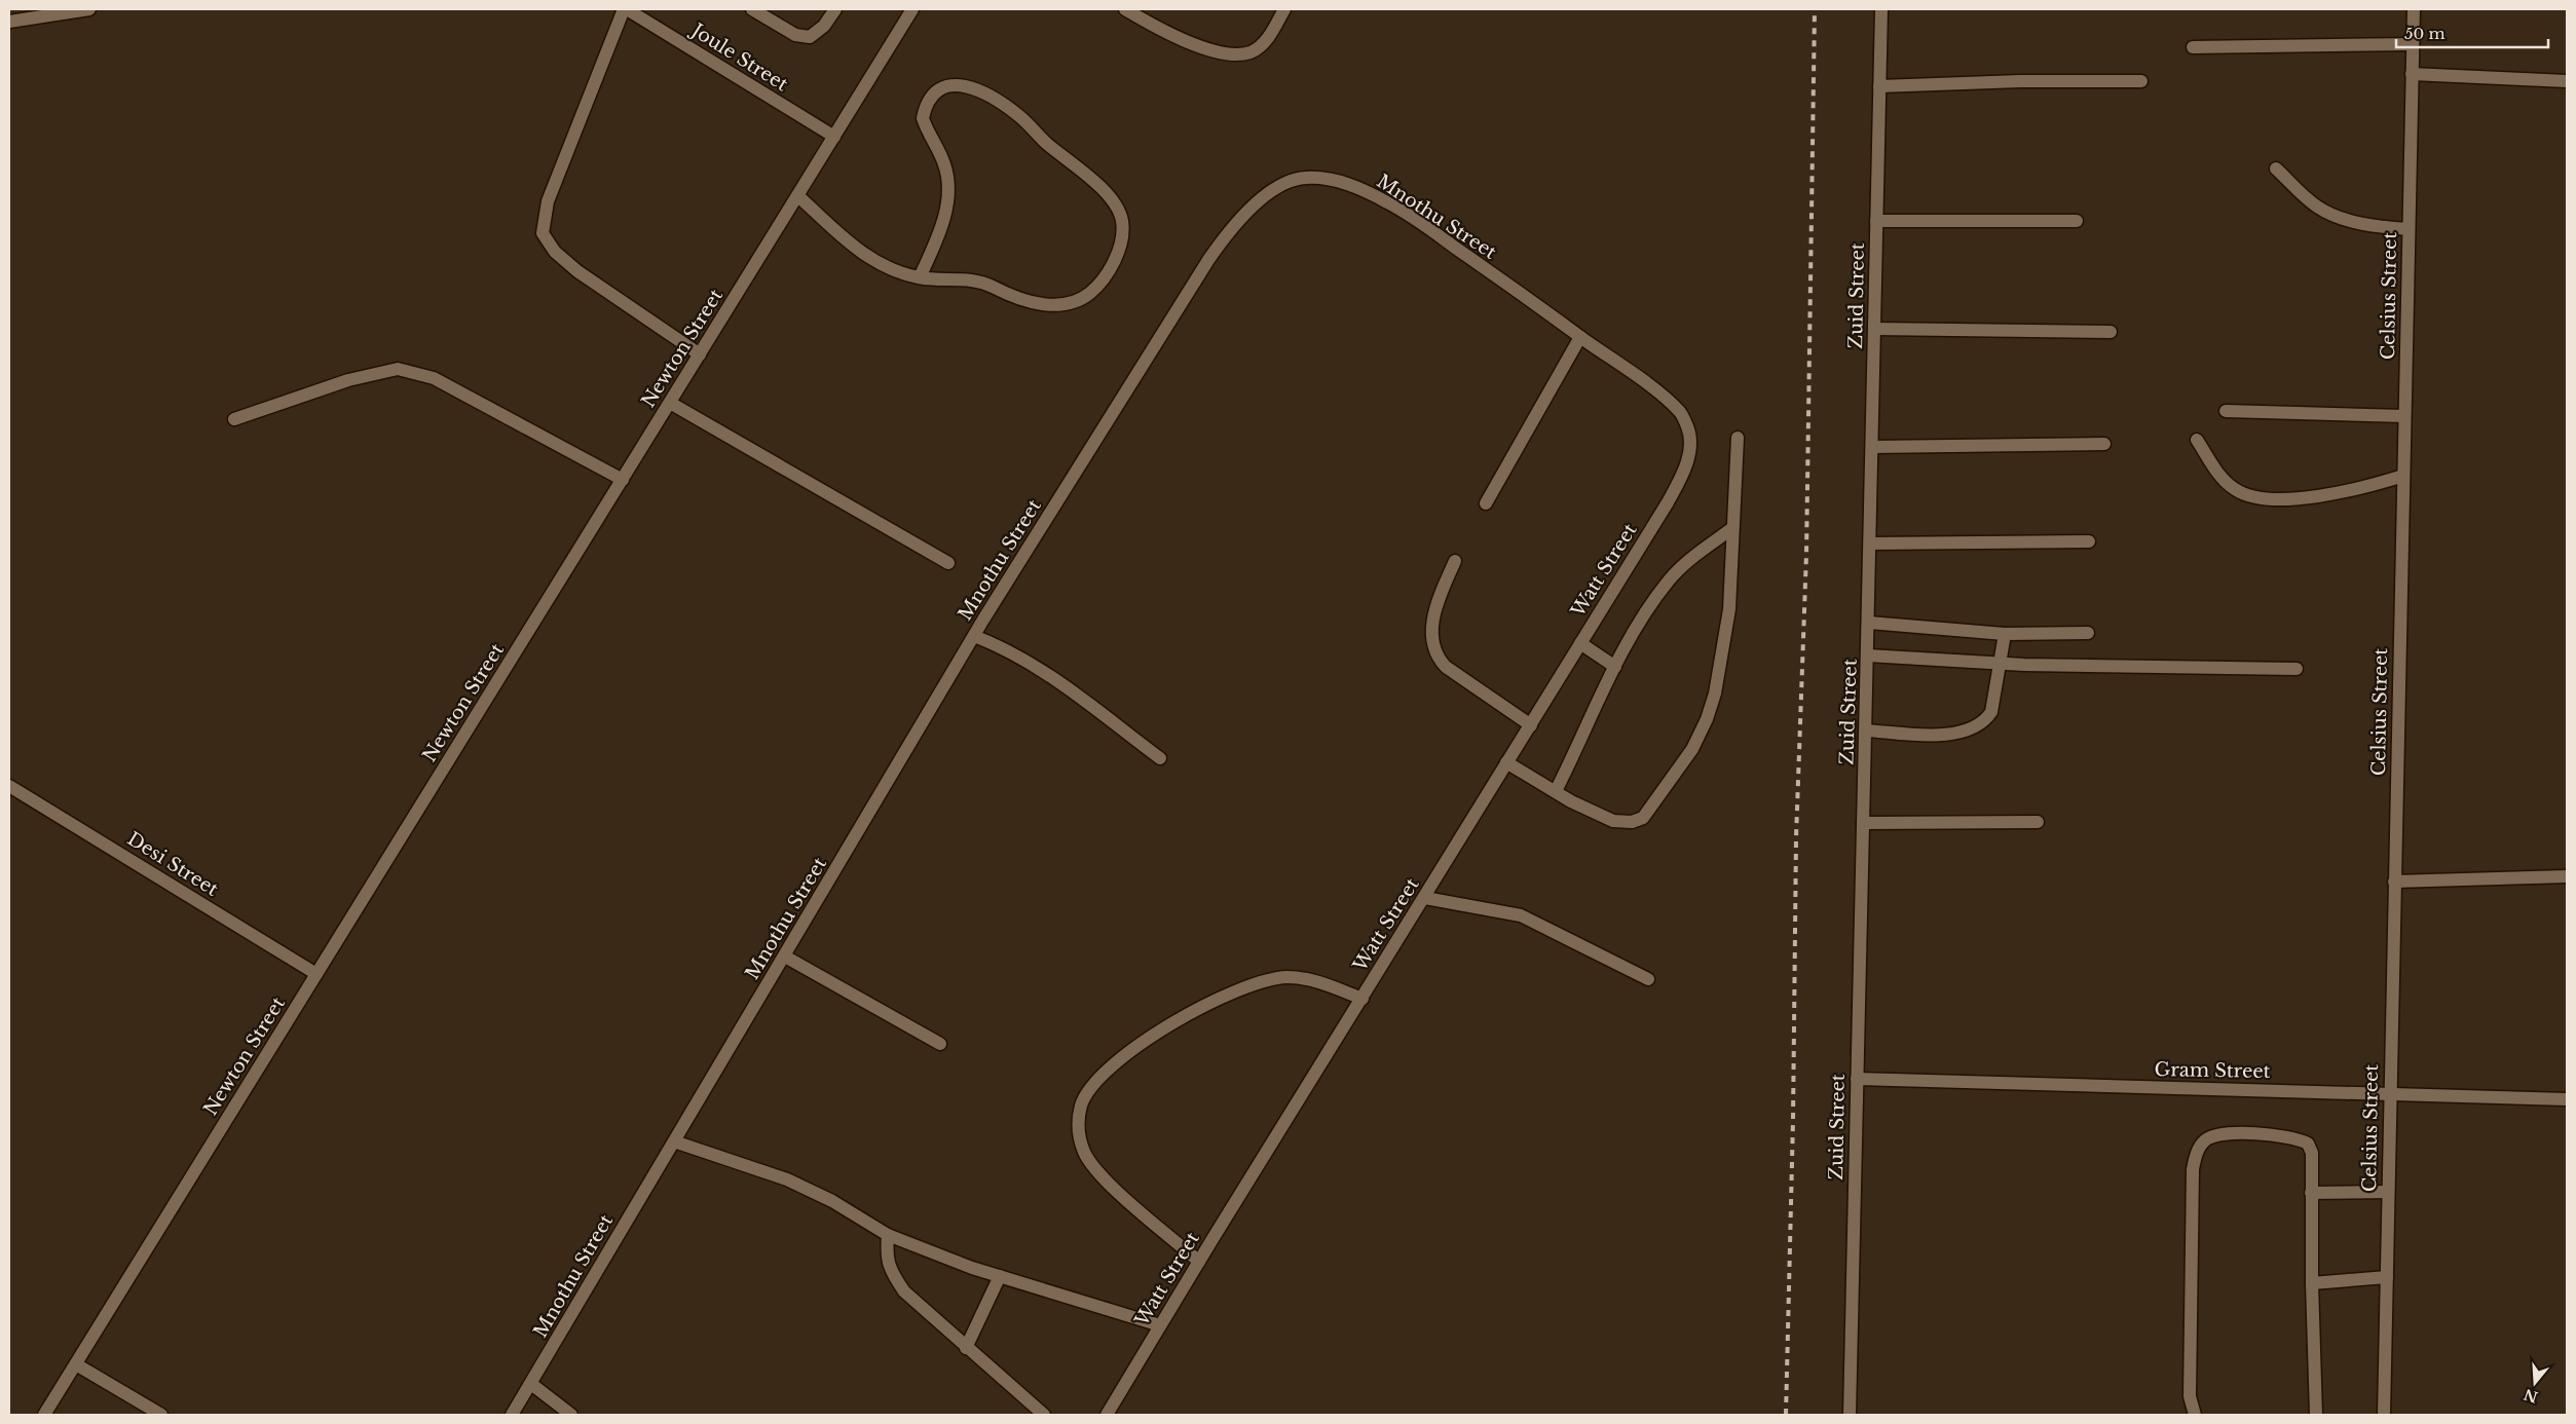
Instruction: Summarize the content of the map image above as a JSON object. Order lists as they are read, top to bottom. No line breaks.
{"streets":{"street":["Joule Street","Mnothu Street","Zuid Street","Celsius Street","Newton Street","Watt Street","Desi Street","Gram Street"]},"crossings":[["Joule Street","Newton Street"],["Mnothu Street","Watt Street"],["Zuid Street","Gram Street"],["Celsius Street","Gram Street"],["Newton Street","Desi Street"]],"scale_bar":"50 m","north":"bottom"}
